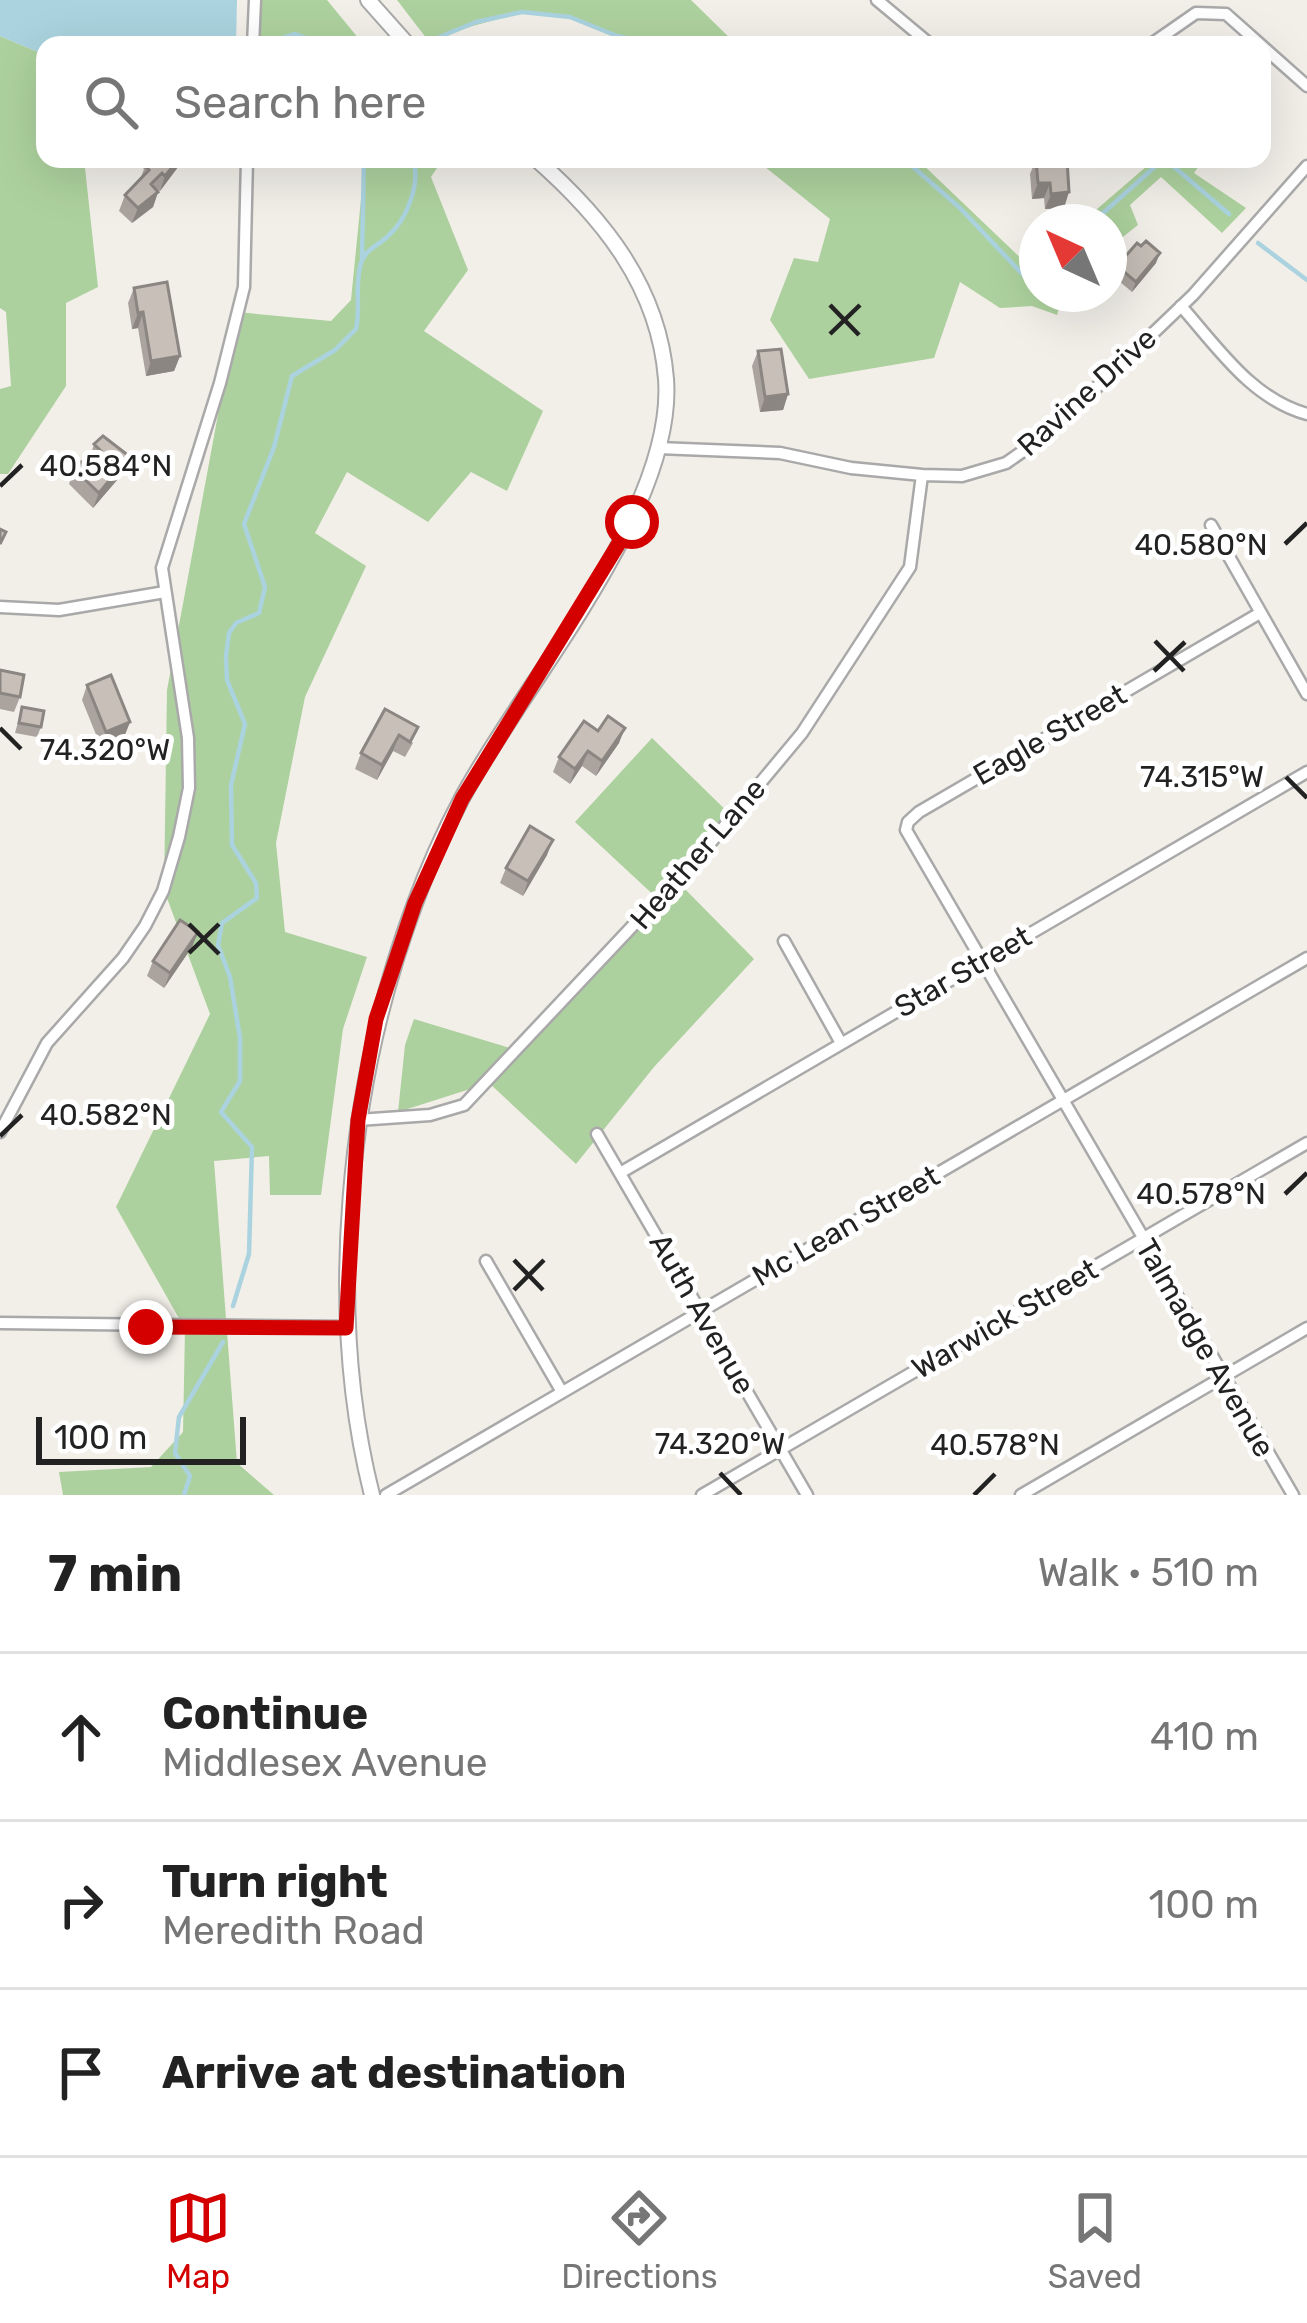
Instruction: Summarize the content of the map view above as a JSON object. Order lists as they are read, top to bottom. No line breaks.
{"streets":{"street":["Ravine Drive","Eagle Street","Heather Lane","Star Street","Mc Lean Street","Auth Avenue","Warwick Street","Talmadge Avenue"]},"crossings":[["Ravine Drive","Heather Lane"],["Eagle Street","Talmadge Avenue"],["Star Street","Auth Avenue"],["Star Street","Talmadge Avenue"],["Mc Lean Street","Auth Avenue"],["Mc Lean Street","Talmadge Avenue"],["Auth Avenue","Warwick Street"],["Warwick Street","Talmadge Avenue"]],"scale_bar":"100 m","north":"top left","page":{"search":"Search here","scale":"100 m","heading":["7 min","Walk · 510 m"],"list":[["Continue","Middlesex Avenue","410 m"],["Turn right","Meredith Road","100 m"],"Arrive at destination"],"nav":["Map","Directions","Saved"]},"coordinates":["40.584°N","40.580°N","74.320°W","74.315°W","40.582°N","40.578°N"]}
